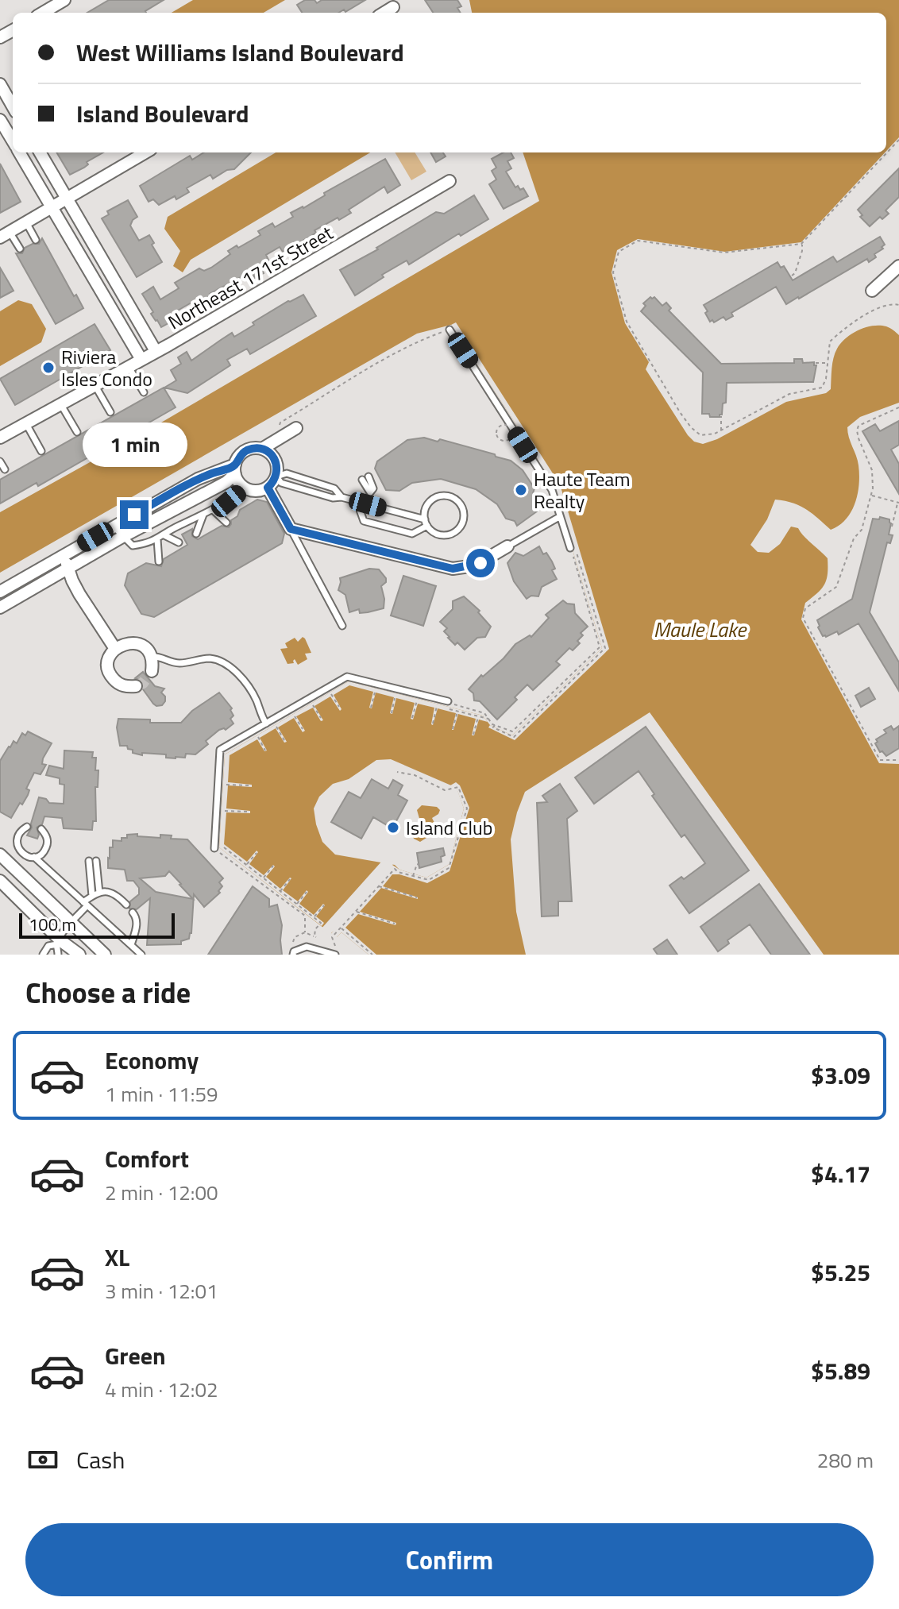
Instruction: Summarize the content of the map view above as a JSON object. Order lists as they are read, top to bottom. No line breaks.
{"streets":{"street":["Northeast 171st Street"]},"water":["Maule Lake"],"places":["Riviera Isles Condo","Haute Team Realty","Island Club"],"scale_bar":"100 m","page":{"banner":["West Williams Island Boulevard","Island Boulevard"],"bubble":"1 min","scale":"100 m","heading":"Choose a ride","list":[{"name":"Economy","note":"1 min · 11:59","value":"$3.09"},{"name":"Comfort","note":"2 min · 12:00","value":"$4.17"},{"name":"XL","note":"3 min · 12:01","value":"$5.25"},{"name":"Green","note":"4 min · 12:02","value":"$5.89"}],"pay":["Cash","280 m"],"buttons":"Confirm"}}
